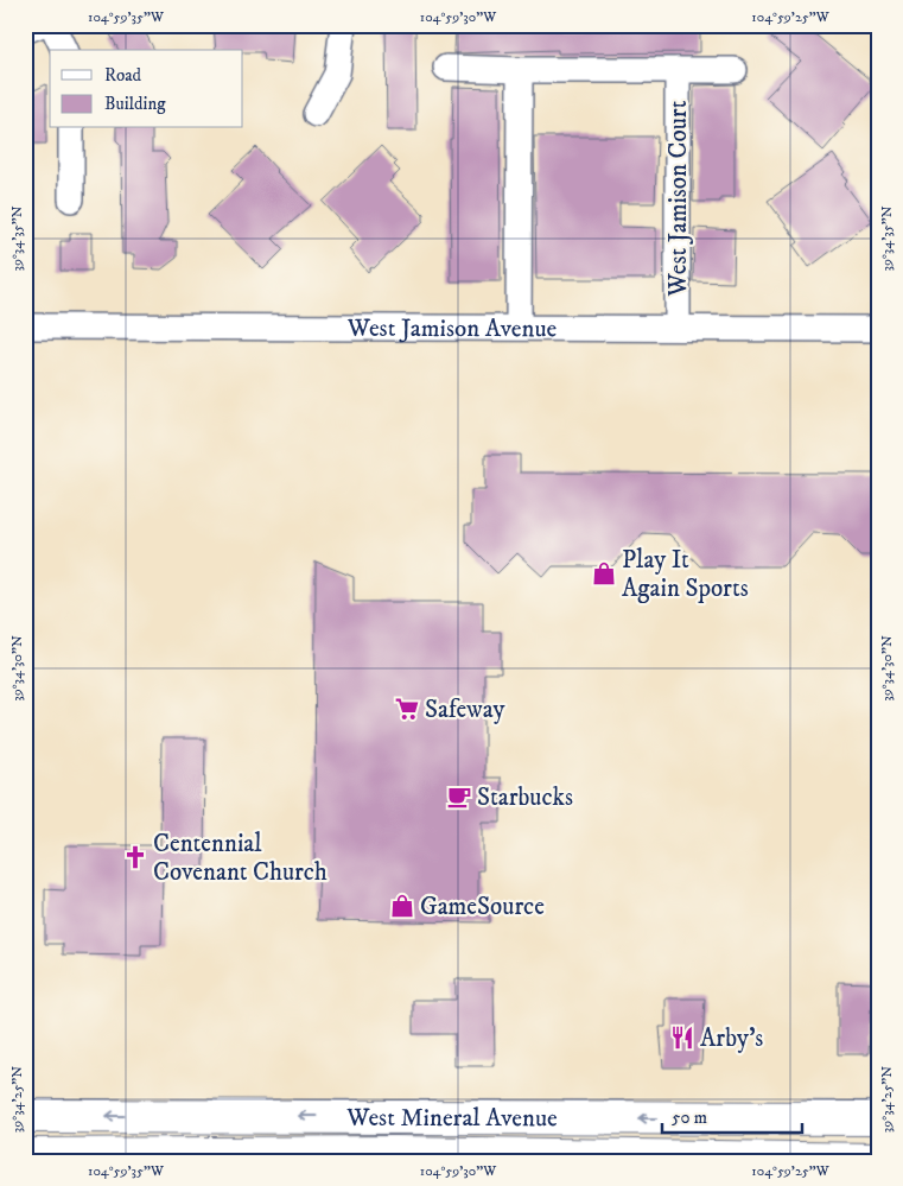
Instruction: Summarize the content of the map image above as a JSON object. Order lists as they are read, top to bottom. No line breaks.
{"streets":{"main road":["West Mineral Avenue"],"street":["West Jamison Court","West Jamison Avenue"]},"crossings":[["West Jamison Court","West Jamison Avenue"]],"places":{"shop":["Play It Again Sports","GameSource"],"supermarket":["Safeway"],"cafe":["Starbucks"],"church":["Centennial Covenant Church"],"restaurant":["Arby's"]},"legend":["Road","Building"],"scale_bar":"50 m","coordinates":["104°59'35\"W","104°59'30\"W","104°59'25\"W","39°34'35\"N","39°34'30\"N","39°34'25\"N"]}
